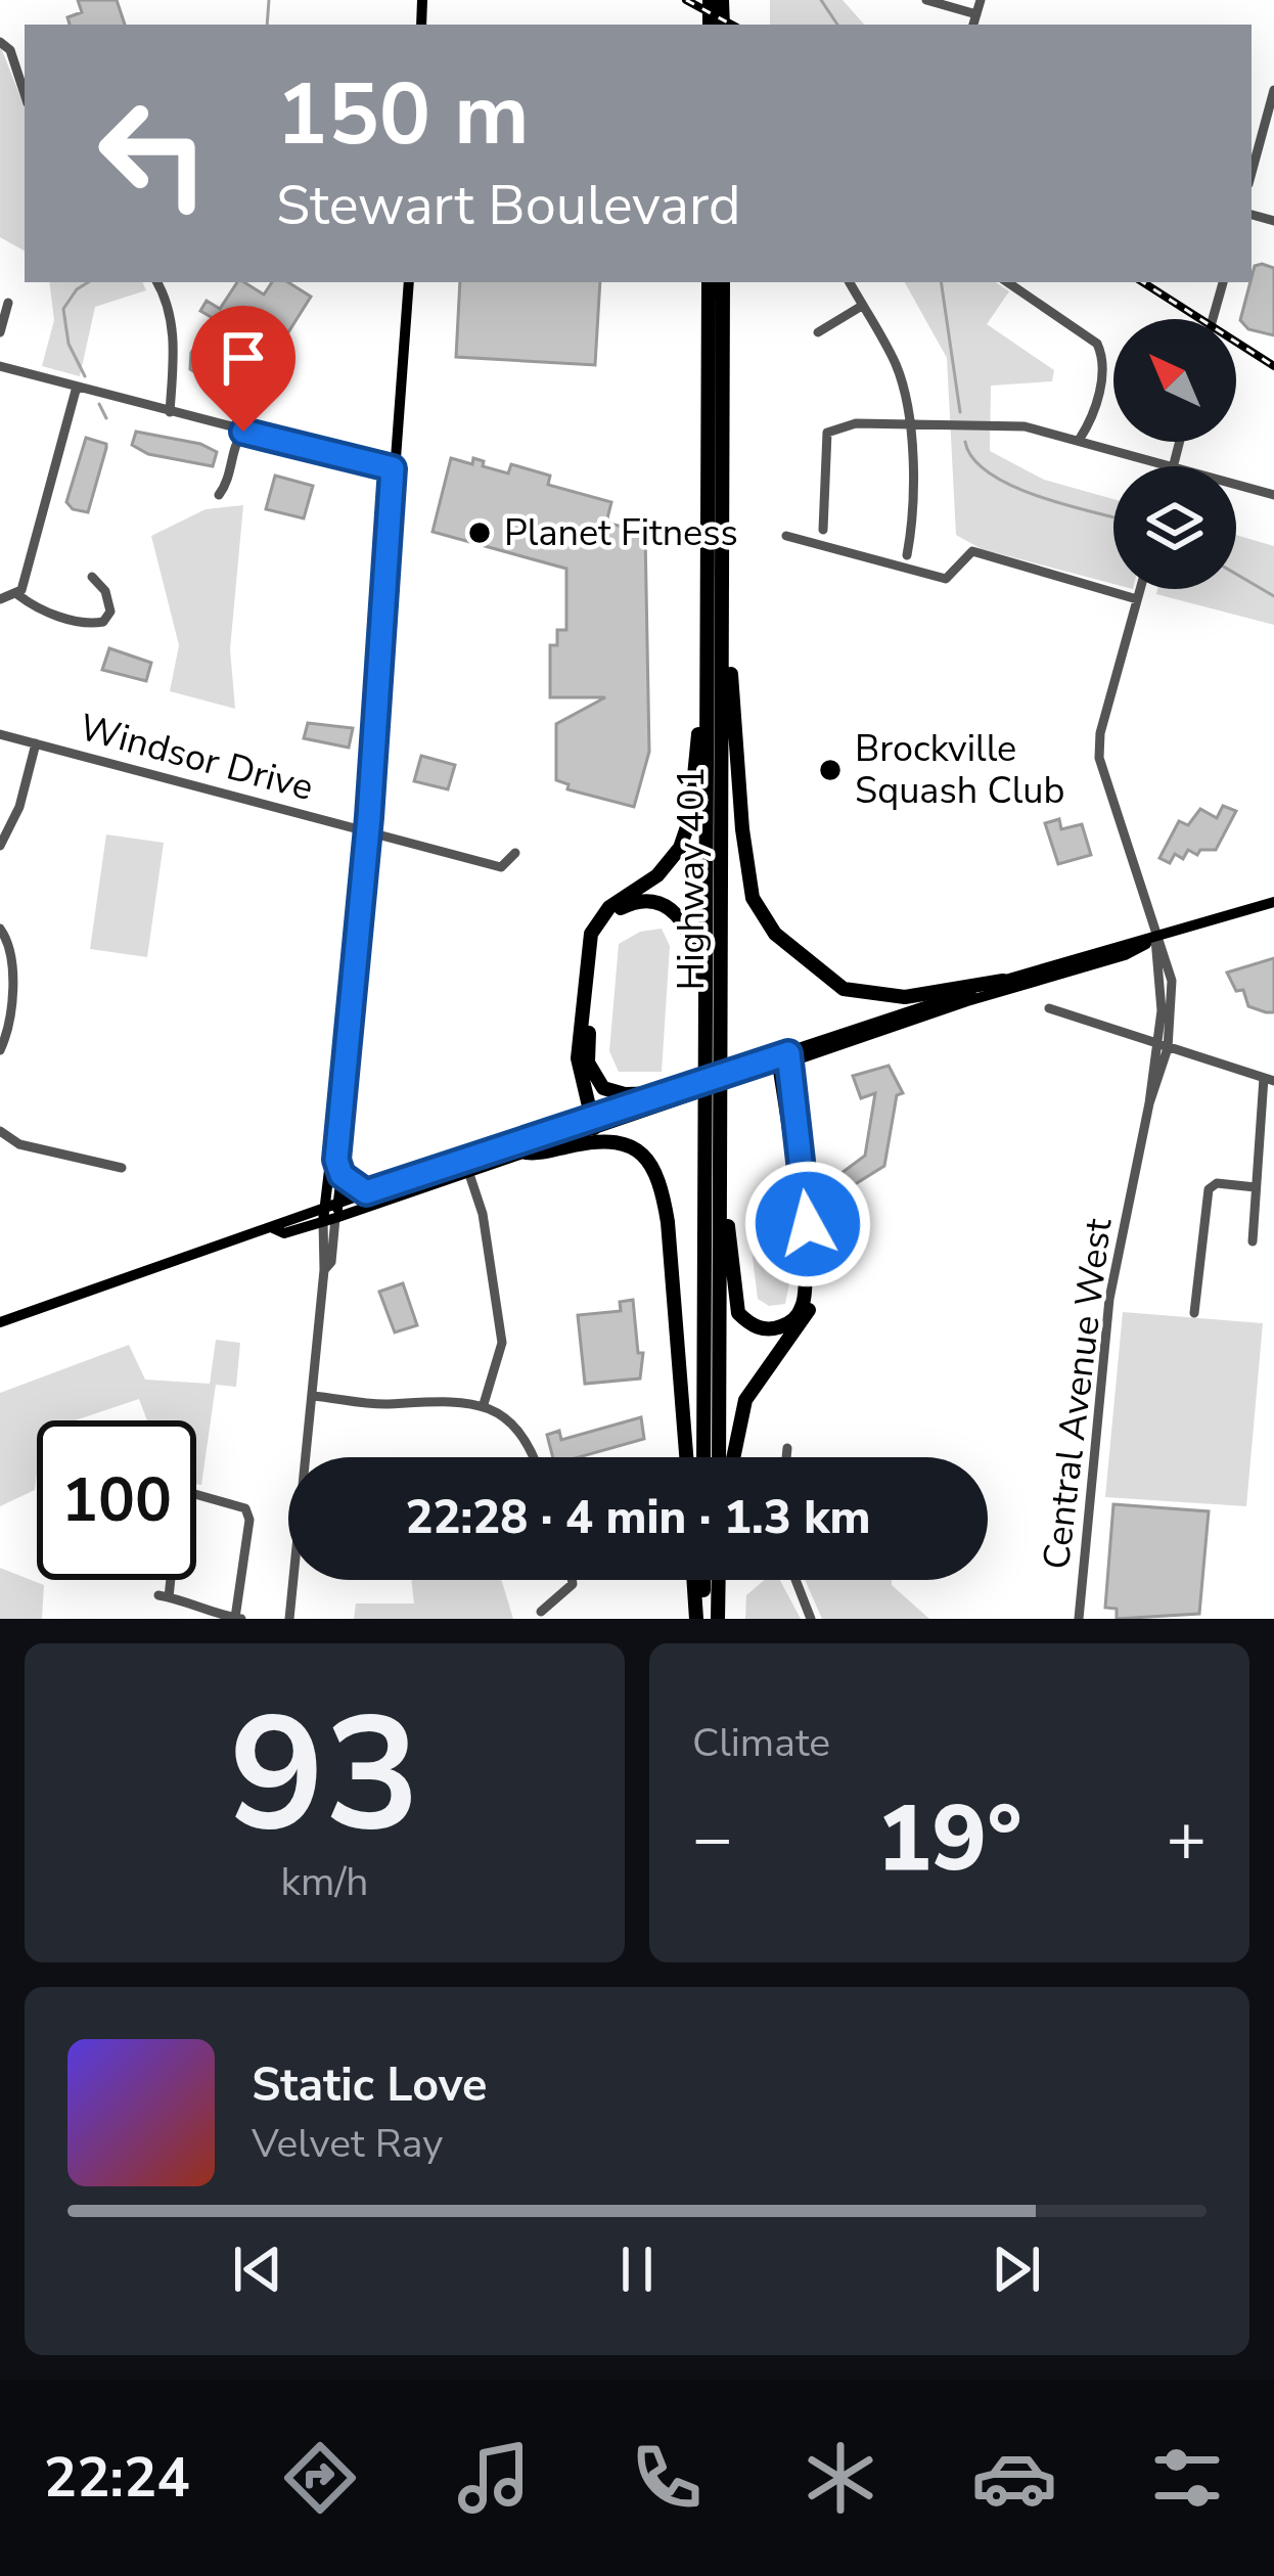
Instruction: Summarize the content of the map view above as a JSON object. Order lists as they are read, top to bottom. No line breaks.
{"streets":{"highway":["Highway 401"],"street":["Windsor Drive","Central Avenue West"]},"places":["Planet Fitness","Brockville Squash Club"],"north":"top left","page":{"turn":["150 m","Stewart Boulevard"],"limit":"100","trip":"22:28 · 4 min · 1.3 km","tile":[["93","km/h"],"Climate"],"heat":["−","19°","+"],"song":["Static Love","Velvet Ray"],"tabs":"22:24"}}
